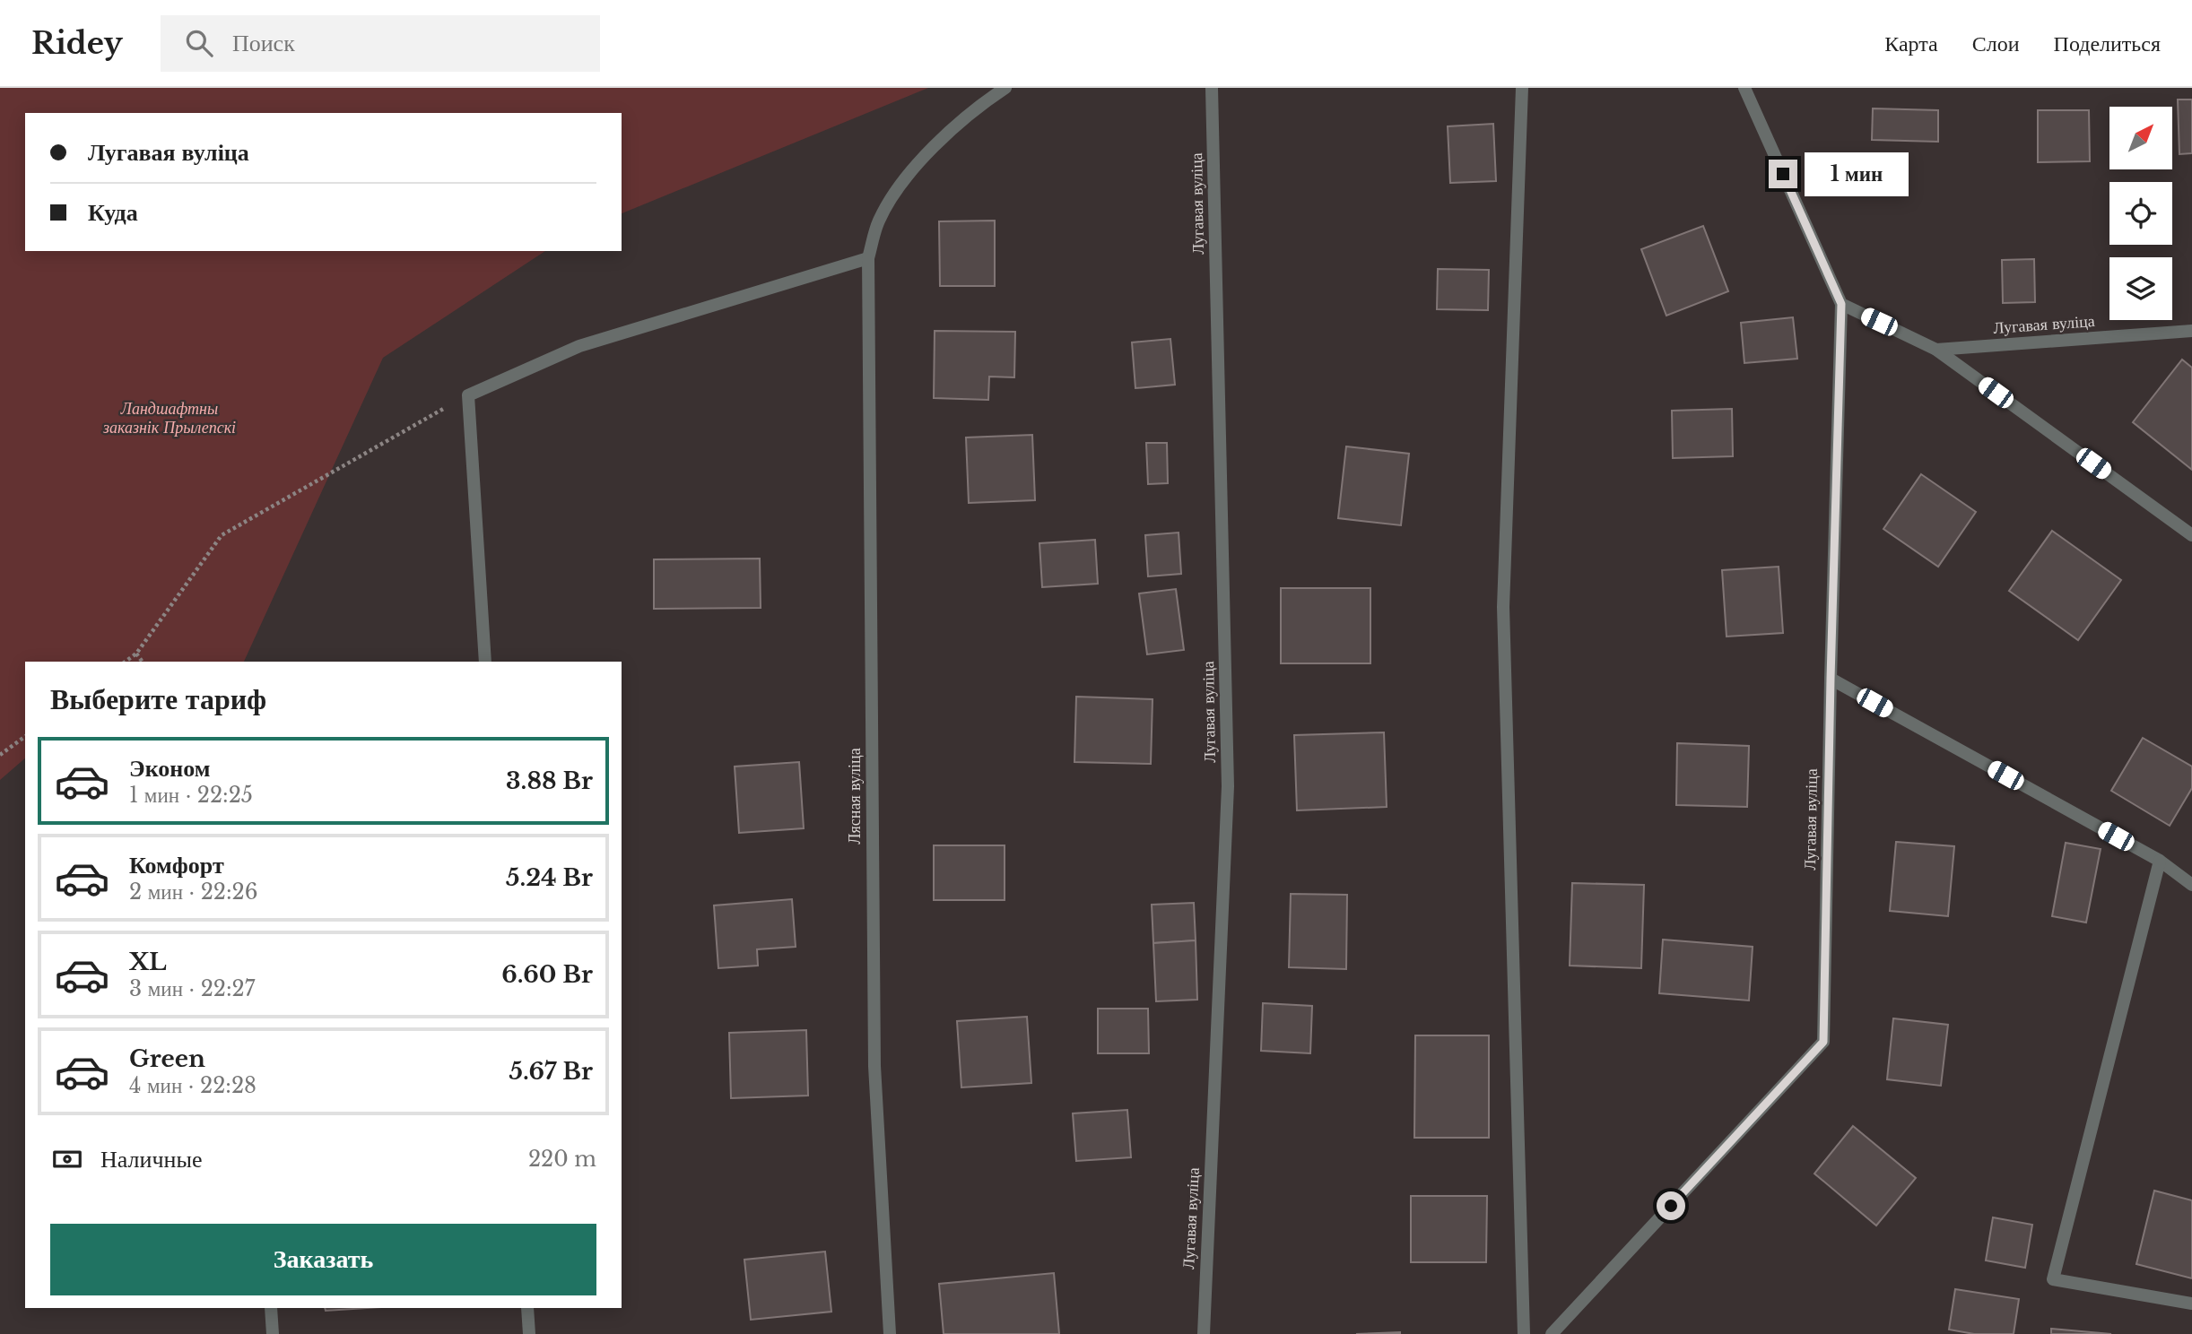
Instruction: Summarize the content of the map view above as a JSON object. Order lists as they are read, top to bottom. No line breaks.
{"streets":{"street":["Лугавая вуліца","Лясная вуліца"]},"parks":["Ландшафтны заказнік Прылепскі"],"north":"top right","page":{"header":"Ridey","search":"Поиск","nav":["Карта","Слои","Поделиться"],"banner":["Лугавая вуліца","Куда"],"bubble":"1 мин","heading":"Выберите тариф","list":[{"name":"Эконом","note":"1 мин · 22:25","value":"3.88 Br"},{"name":"Комфорт","note":"2 мин · 22:26","value":"5.24 Br"},{"name":"XL","note":"3 мин · 22:27","value":"6.60 Br"},{"name":"Green","note":"4 мин · 22:28","value":"5.67 Br"}],"pay":["Наличные","220 m"],"buttons":"Заказать"}}
